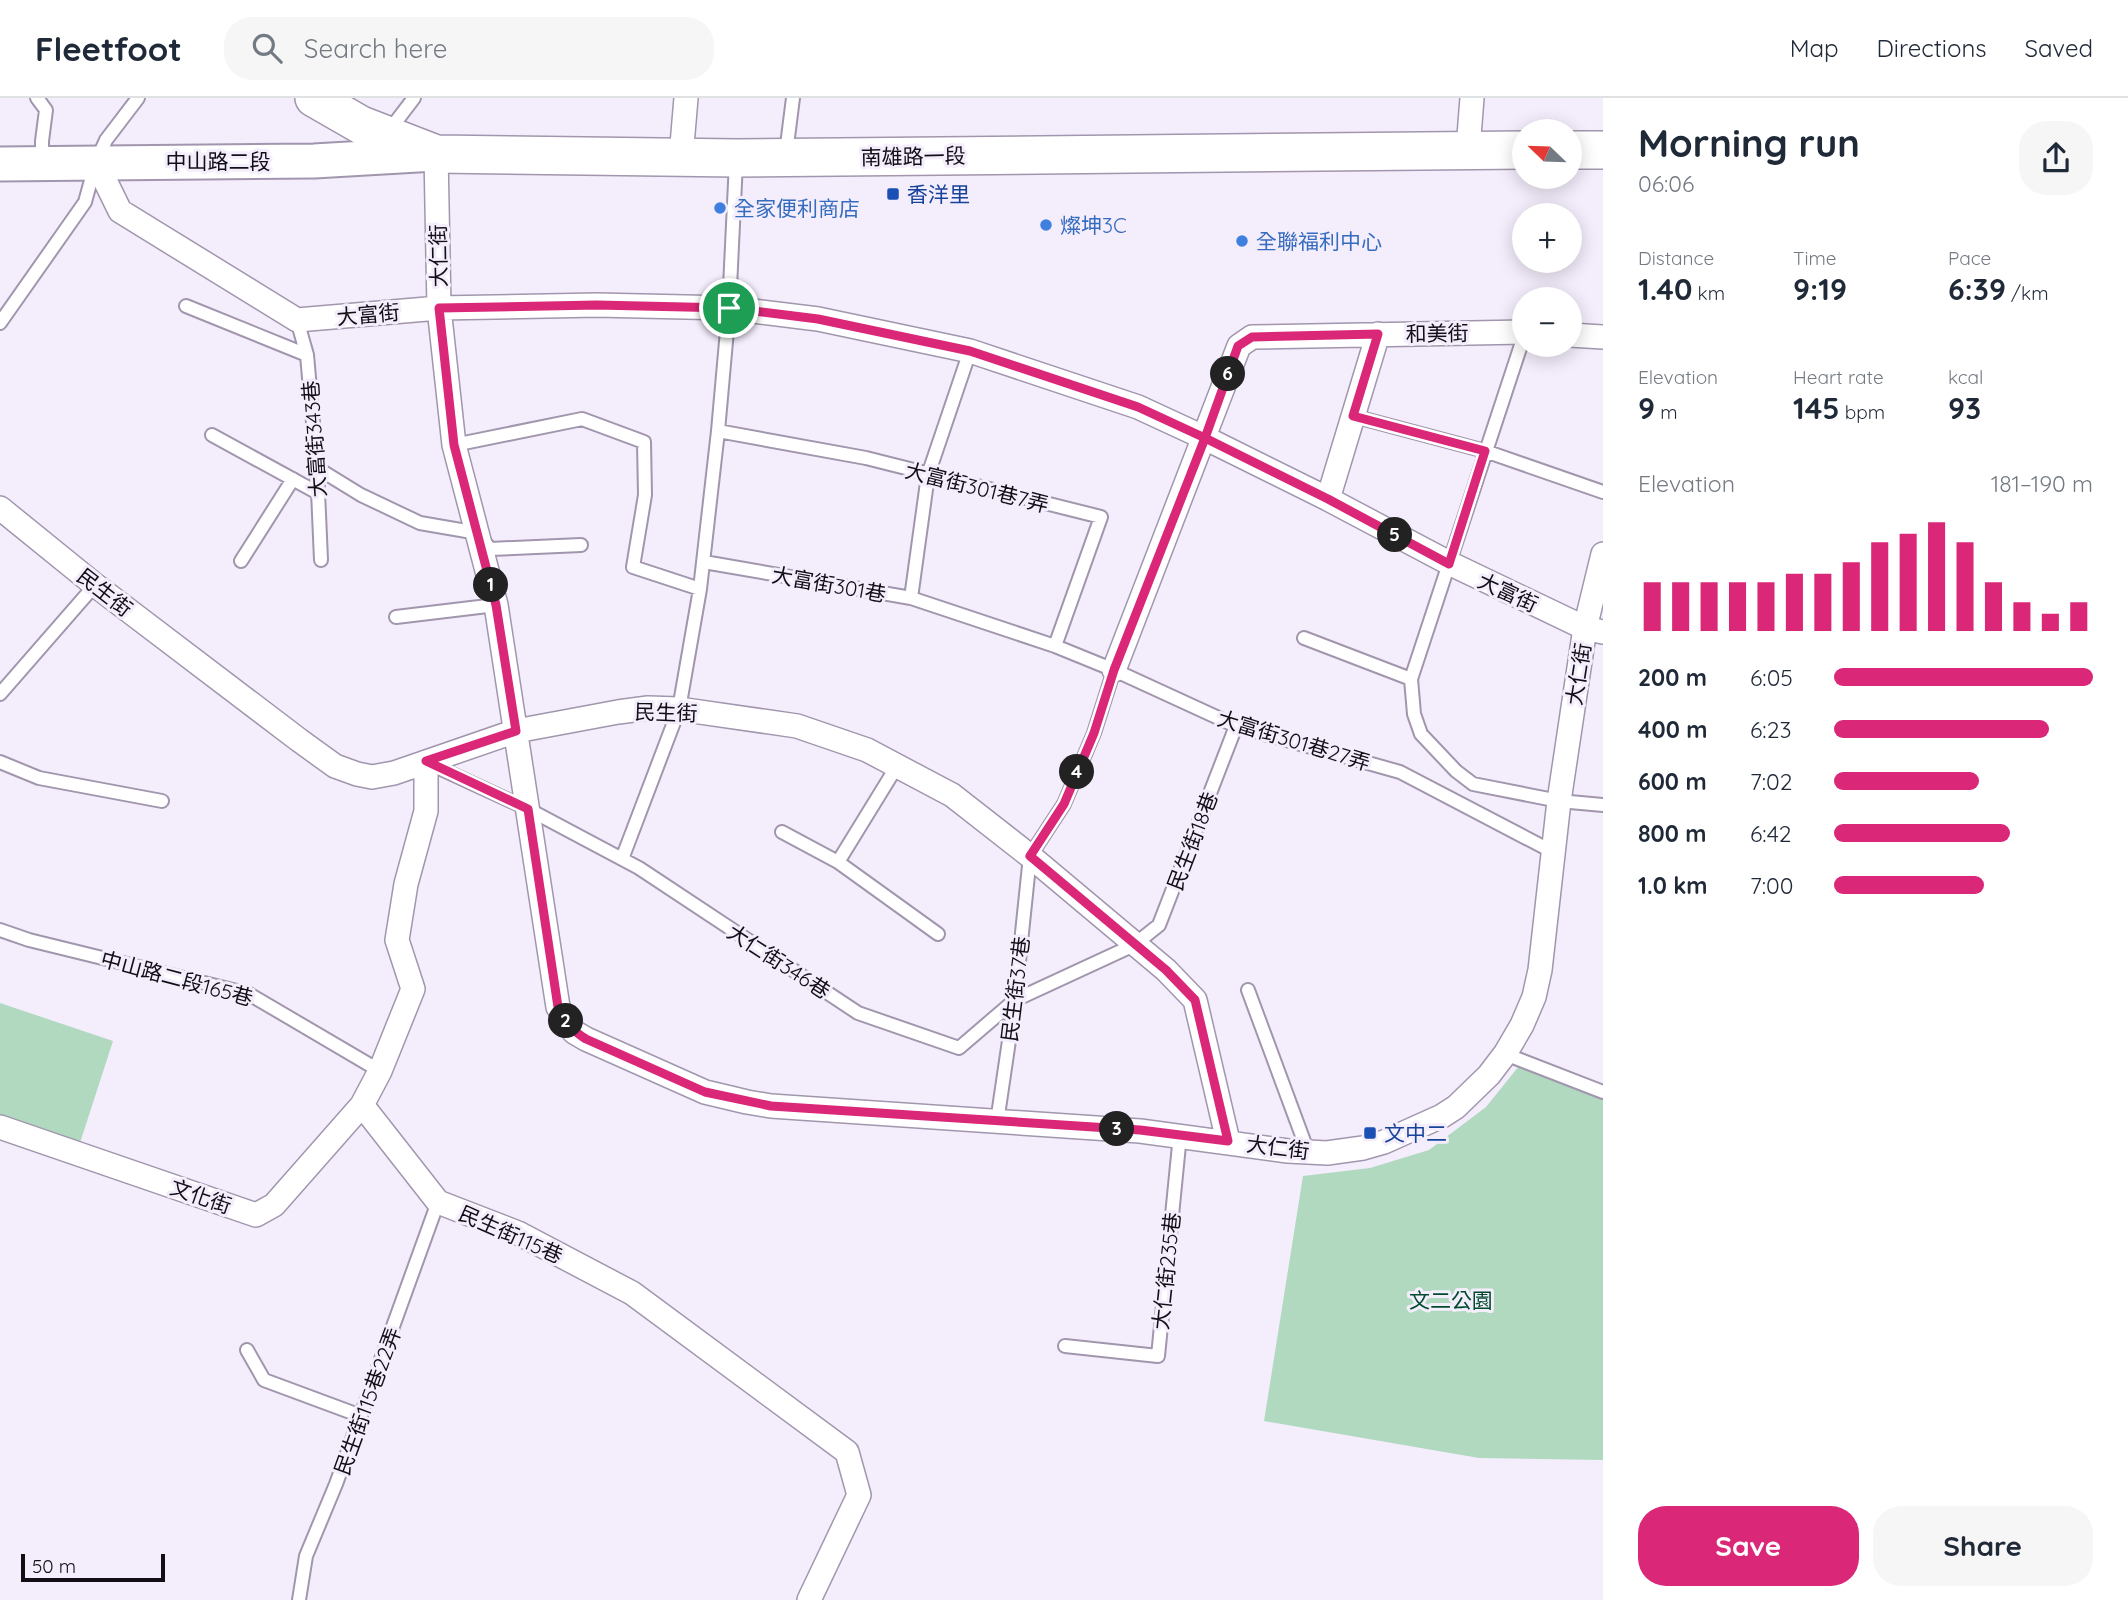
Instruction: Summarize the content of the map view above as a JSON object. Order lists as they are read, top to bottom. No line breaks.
{"streets":{"main road":["南雄路一段"],"street":["中山路二段","大仁街","大富街","和美街","民生街","文化街","民生街115巷"],"lane":["大富街343巷","大富街301巷7弄","大富街301巷","大富街301巷27弄","民生街18巷","大仁街346巷","中山路二段165巷","民生街37巷","大仁街235巷","民生街115巷22弄"]},"crossings":[["南雄路一段","中山路二段"],["南雄路一段","大仁街"],["中山路二段","大仁街"],["大仁街","大富街"],["大仁街","民生街"],["大仁街","大富街301巷27弄"],["大仁街","大仁街346巷"],["大仁街","民生街37巷"],["大仁街","大仁街235巷"],["大富街","和美街"],["大富街","大富街343巷"],["大富街","大富街301巷"],["和美街","大富街301巷27弄"],["大富街301巷7弄","大富街301巷"],["大富街301巷7弄","大富街301巷27弄"],["大富街301巷","大富街301巷27弄"],["民生街","民生街18巷"],["民生街","大仁街346巷"],["民生街","民生街37巷"],["大富街301巷27弄","民生街18巷"],["民生街18巷","大仁街346巷"],["大仁街346巷","民生街37巷"],["文化街","民生街115巷"],["民生街115巷","民生街115巷22弄"]],"parks":["文二公園"],"places":{"transit":["香洋里","文中二"],"other":["全家便利商店","燦坤3C","全聯福利中心"]},"scale_bar":"50 m","north":"top left","page":{"header":"Fleetfoot","search":"Search here","nav":["Map","Directions","Saved"],"heading":["Morning run","06:06"],"map_buttons":["+","−"],"stats":[["Distance","1.40 km"],["Time","9:19"],["Pace","6:39 /km"],["Elevation","9 m"],["Heart rate","145 bpm"],["kcal","93"]],"pins":["6","5","1","4","2","3"],"chart":["Elevation","181–190 m"],"list":[{"name":"200 m","note":"6:05"},{"name":"400 m","note":"6:23"},{"name":"600 m","note":"7:02"},{"name":"800 m","note":"6:42"},{"name":"1.0 km","note":"7:00"}],"buttons":["Save","Share"],"scale":"50 m"}}
